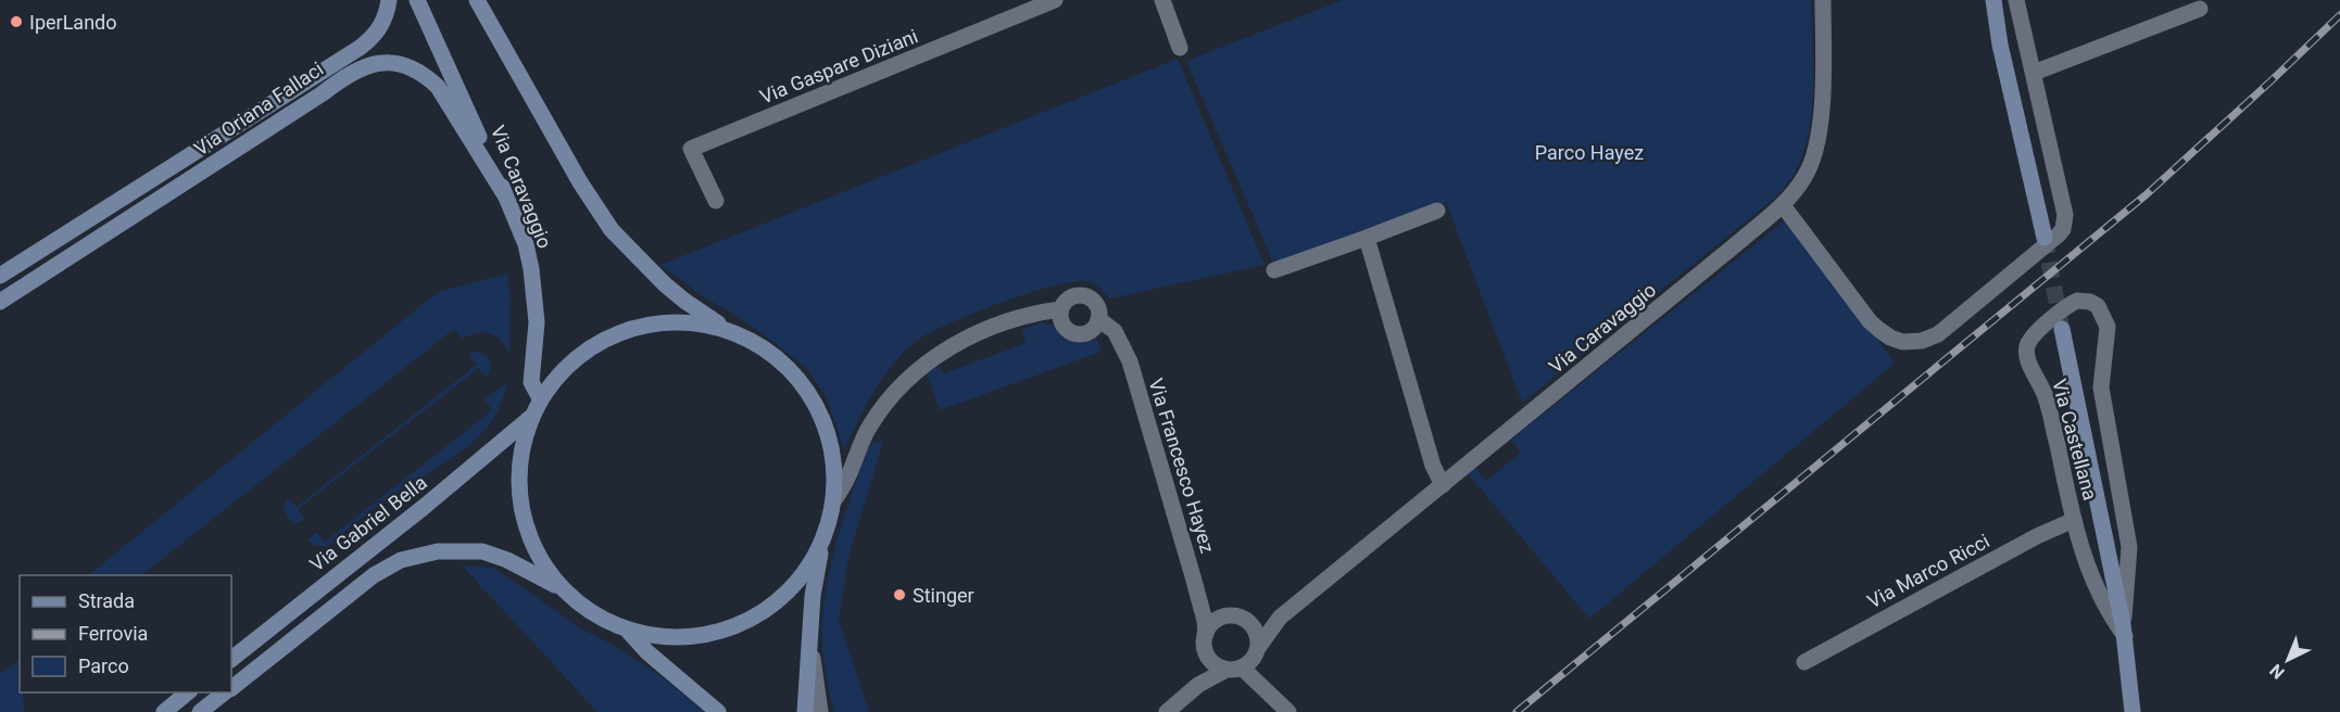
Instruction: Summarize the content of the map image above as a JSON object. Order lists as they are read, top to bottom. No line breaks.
{"streets":{"street":["Via Gaspare Diziani","Via Oriana Fallaci","Via Caravaggio","Via Castellana","Via Francesco Hayez","Via Gabriel Bella","Via Marco Ricci"]},"crossings":[["Via Oriana Fallaci","Via Caravaggio"],["Via Caravaggio","Via Francesco Hayez"],["Via Castellana","Via Marco Ricci"]],"parks":["Parco Hayez"],"places":["IperLando","Stinger"],"legend":["Strada","Ferrovia","Parco"],"north":"bottom left"}
